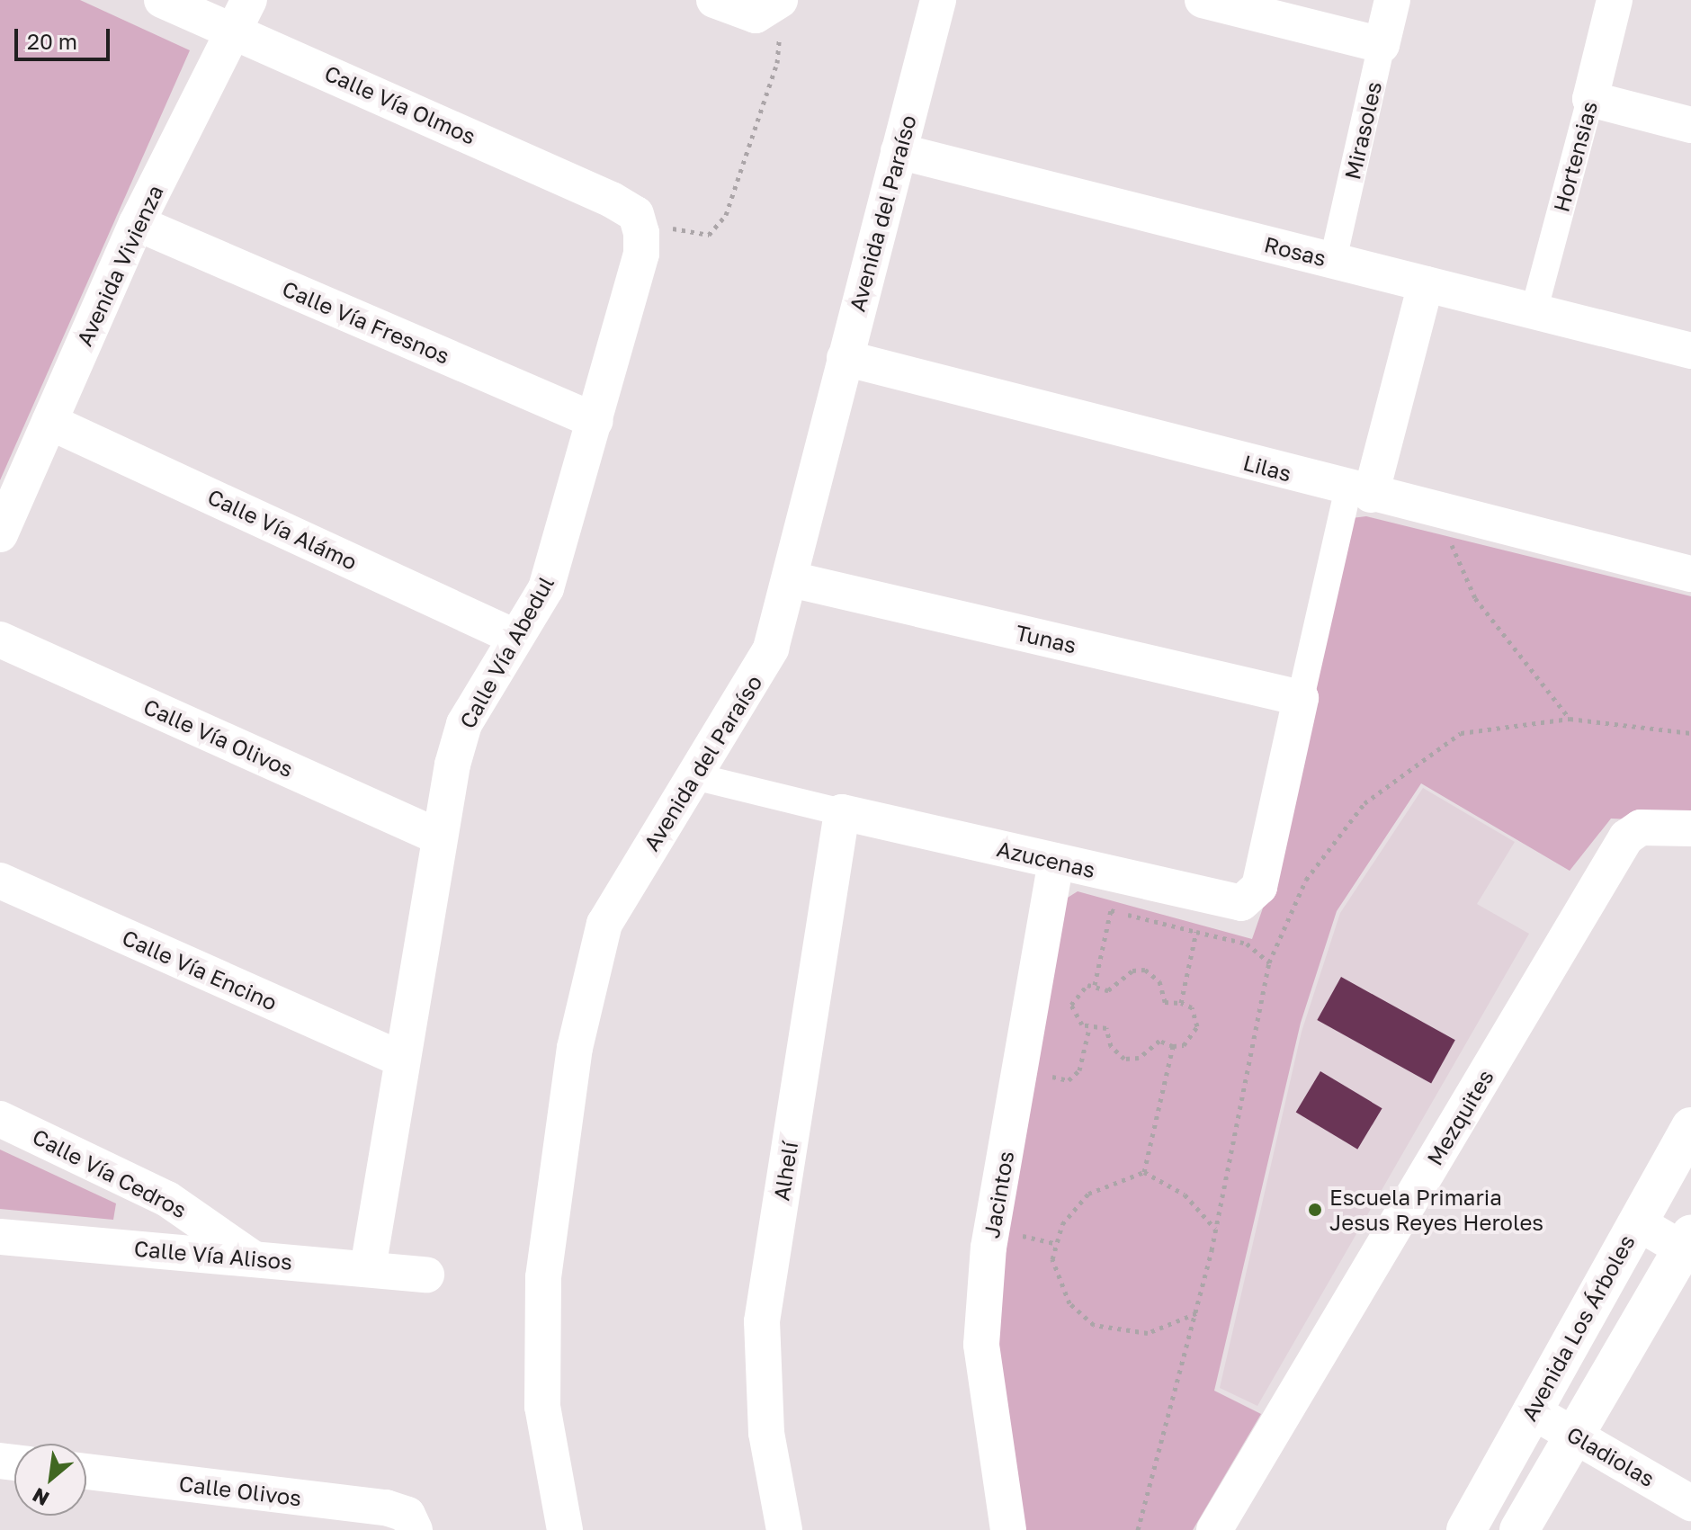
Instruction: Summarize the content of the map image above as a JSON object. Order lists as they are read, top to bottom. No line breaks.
{"streets":{"street":["Calle Vía Olmos","Mirasoles","Hortensias","Avenida del Paraíso","Rosas","Avenida Vivienza","Calle Vía Fresnos","Lilas","Calle Vía Alámo","Tunas","Calle Vía Abedul","Calle Vía Olivos","Azucenas","Calle Vía Encino","Mezquites","Alhelí","Calle Vía Cedros","Jacintos","Calle Vía Alisos","Avenida Los Árboles","Gladiolas","Calle Olivos"]},"crossings":[["Calle Vía Olmos","Avenida Vivienza"],["Calle Vía Olmos","Calle Vía Abedul"],["Mirasoles","Rosas"],["Hortensias","Rosas"],["Avenida del Paraíso","Rosas"],["Avenida del Paraíso","Lilas"],["Avenida del Paraíso","Tunas"],["Avenida Vivienza","Calle Vía Fresnos"],["Avenida Vivienza","Calle Vía Alámo"],["Calle Vía Fresnos","Calle Vía Abedul"],["Calle Vía Alámo","Calle Vía Abedul"],["Tunas","Azucenas"],["Calle Vía Abedul","Calle Vía Olivos"],["Calle Vía Abedul","Calle Vía Encino"],["Calle Vía Abedul","Calle Vía Alisos"],["Azucenas","Alhelí"],["Azucenas","Jacintos"],["Calle Vía Cedros","Calle Vía Alisos"],["Avenida Los Árboles","Gladiolas"]],"places":["Escuela Primaria Jesus Reyes Heroles"],"scale_bar":"20 m","north":"bottom left"}
